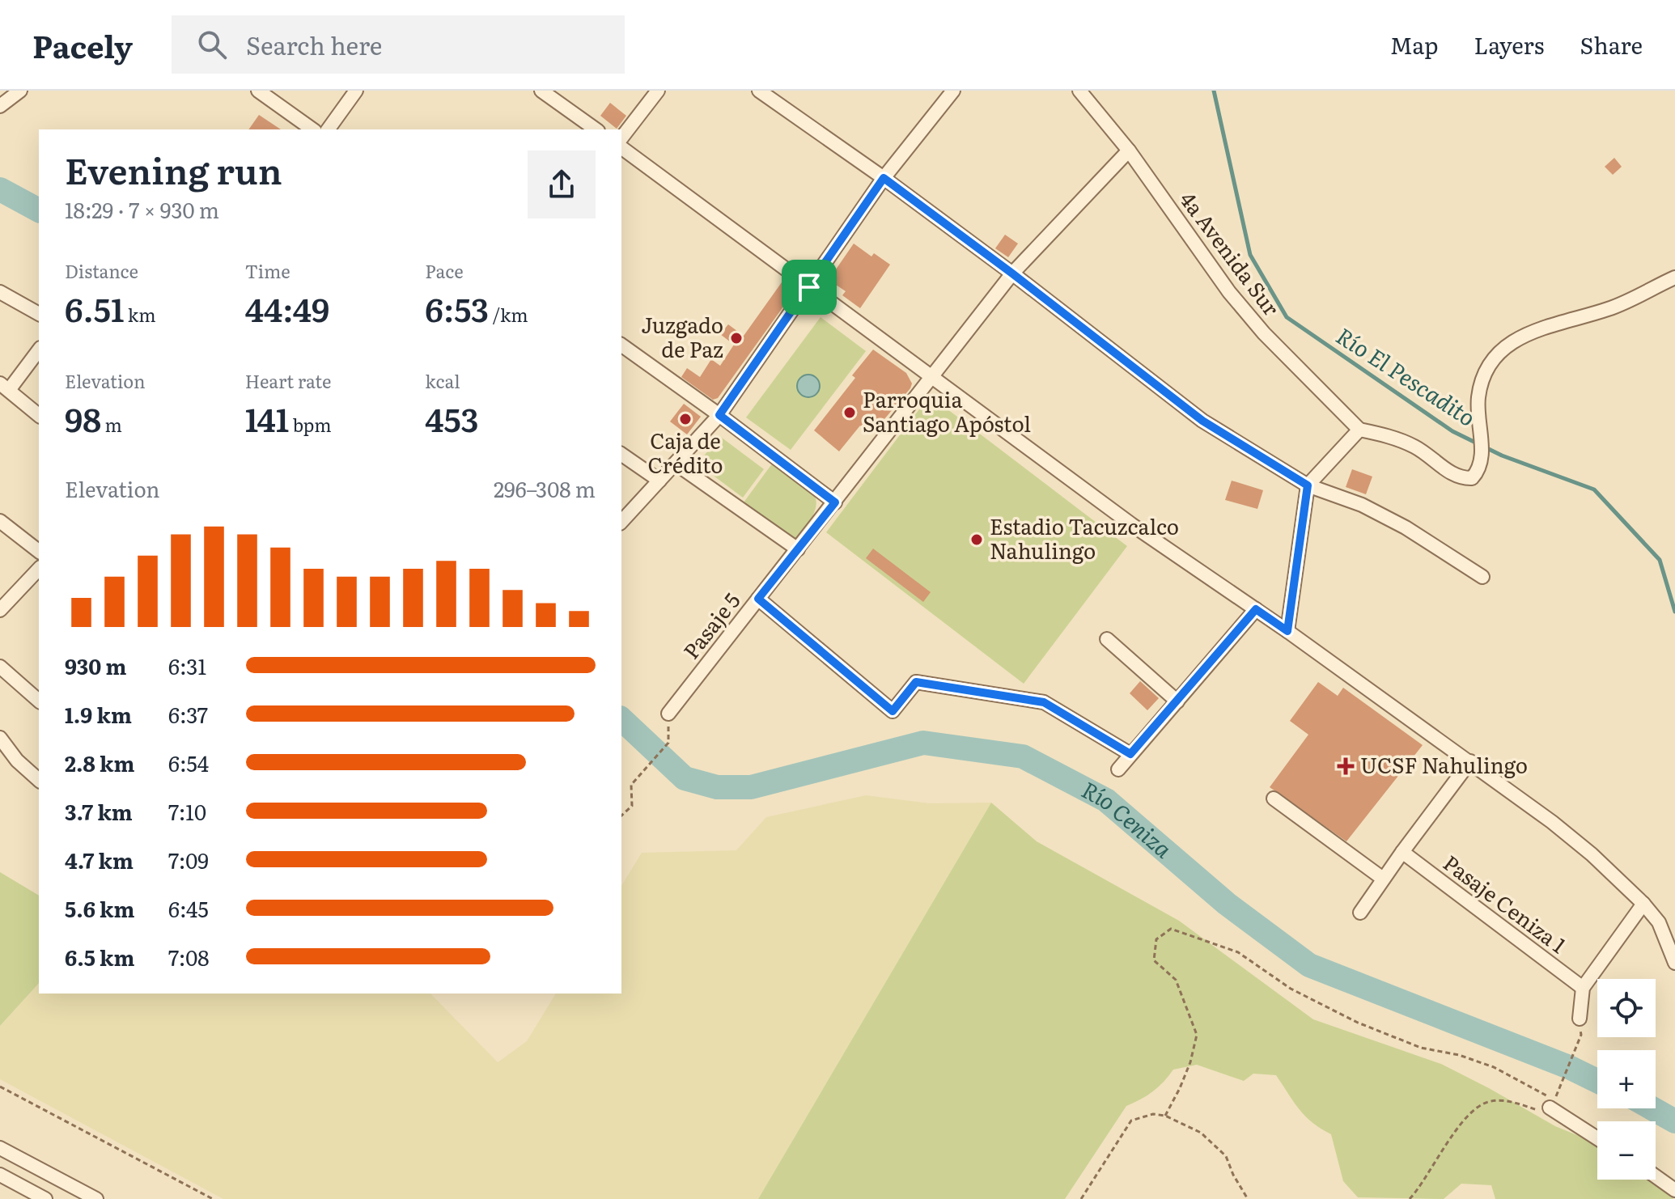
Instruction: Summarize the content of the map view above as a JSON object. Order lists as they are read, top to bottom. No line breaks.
{"streets":{"street":["4a Avenida Sur","Pasaje 5","Pasaje Ceniza 1"]},"crossings":[["4a Avenida Sur","Pasaje 5"]],"water":["Río El Pescadito","Río Ceniza"],"places":{"other":["Juzgado de Paz","Parroquia Santiago Apóstol","Caja de Crédito","Estadio Tacuzcalco Nahulingo"],"health":["UCSF Nahulingo"]},"page":{"header":"Pacely","search":"Search here","nav":["Map","Layers","Share"],"heading":["Evening run","18:29 · 7 × 930 m"],"stats":[["Distance","6.51 km"],["Time","44:49"],["Pace","6:53 /km"],["Elevation","98 m"],["Heart rate","141 bpm"],["kcal","453"]],"chart":["Elevation","296–308 m"],"list":[{"name":"930 m","note":"6:31"},{"name":"1.9 km","note":"6:37"},{"name":"2.8 km","note":"6:54"},{"name":"3.7 km","note":"7:10"},{"name":"4.7 km","note":"7:09"},{"name":"5.6 km","note":"6:45"},{"name":"6.5 km","note":"7:08"}],"map_buttons":["+","−"]}}
